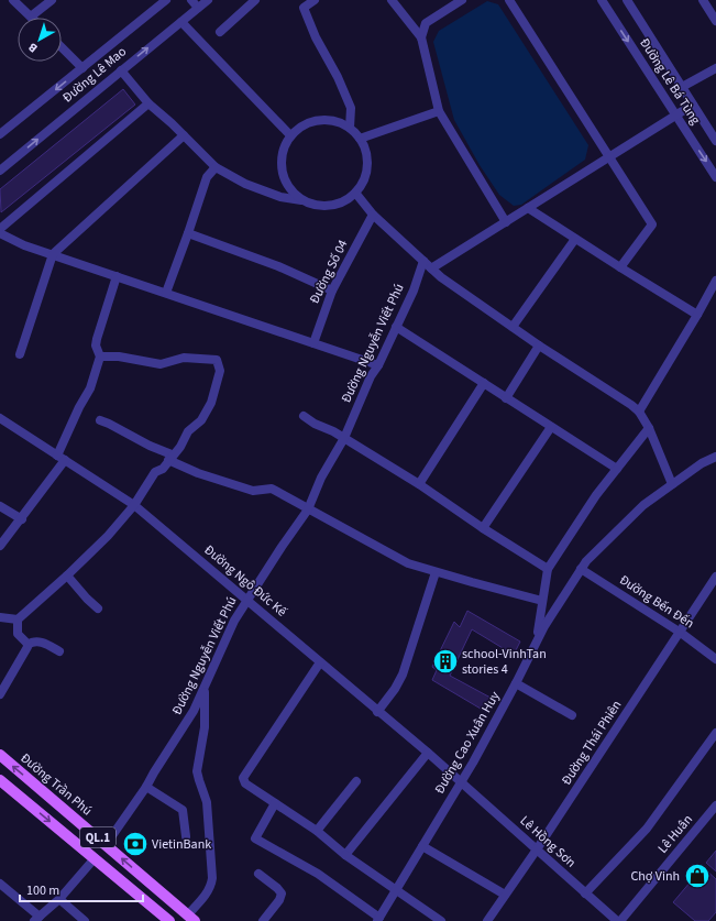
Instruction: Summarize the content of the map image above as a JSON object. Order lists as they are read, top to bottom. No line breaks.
{"streets":{"main road":["Đường Trần Phú","QL.1"],"street":["Đường Lê Mao","Đường Lê Bá Tùng","Đường Số 04","Đường Nguyễn Viết Phú","Đường Ngô Đức Kế","Đường Bến Đến","Đường Cao Xuân Huy","Đường Thái Phiên","Lê Huân","Lê Hồng Sơn"]},"crossings":[["Đường Nguyễn Viết Phú","Đường Ngô Đức Kế"],["Đường Nguyễn Viết Phú","Đường Trần Phú"],["Đường Ngô Đức Kế","Đường Cao Xuân Huy"],["Đường Ngô Đức Kế","Lê Hồng Sơn"],["Đường Bến Đến","Đường Cao Xuân Huy"],["Đường Bến Đến","Đường Thái Phiên"],["Đường Cao Xuân Huy","Lê Hồng Sơn"],["Đường Thái Phiên","Lê Hồng Sơn"]],"places":{"building":["school-VinhTan stories 4"],"bank":["VietinBank"],"shop":["Chợ Vinh"]},"scale_bar":"100 m","north":"bottom left"}
